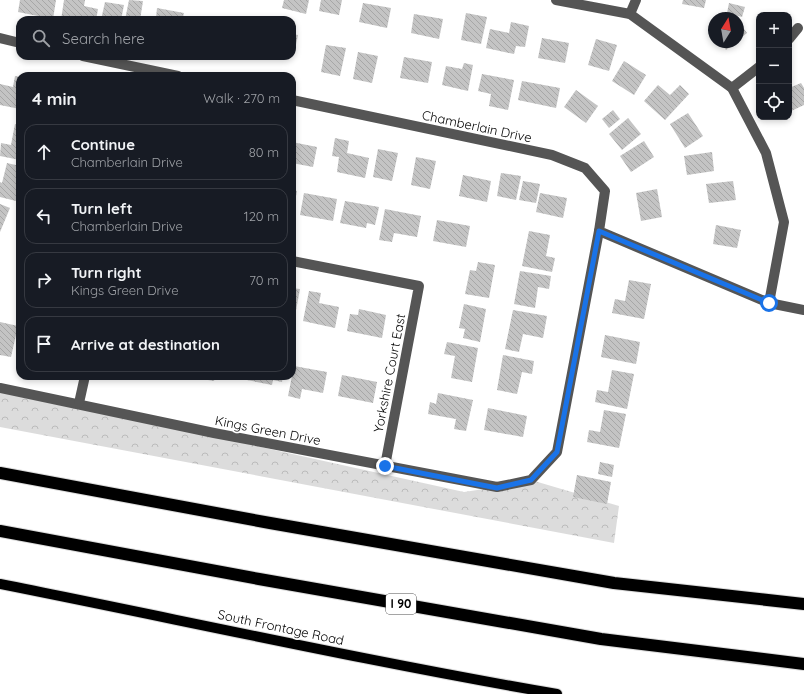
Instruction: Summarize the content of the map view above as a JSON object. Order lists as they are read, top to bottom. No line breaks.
{"streets":{"highway":["I 90"],"main road":["South Frontage Road"],"street":["Chamberlain Drive","Yorkshire Court East","Kings Green Drive"]},"crossings":[["Chamberlain Drive","Kings Green Drive"],["Yorkshire Court East","Kings Green Drive"]],"north":"top","page":{"map_buttons":["+","−"],"search":"Search here","heading":["4 min","Walk · 270 m"],"list":[["Continue","Chamberlain Drive","80 m"],["Turn left","Chamberlain Drive","120 m"],["Turn right","Kings Green Drive","70 m"],"Arrive at destination"]}}
